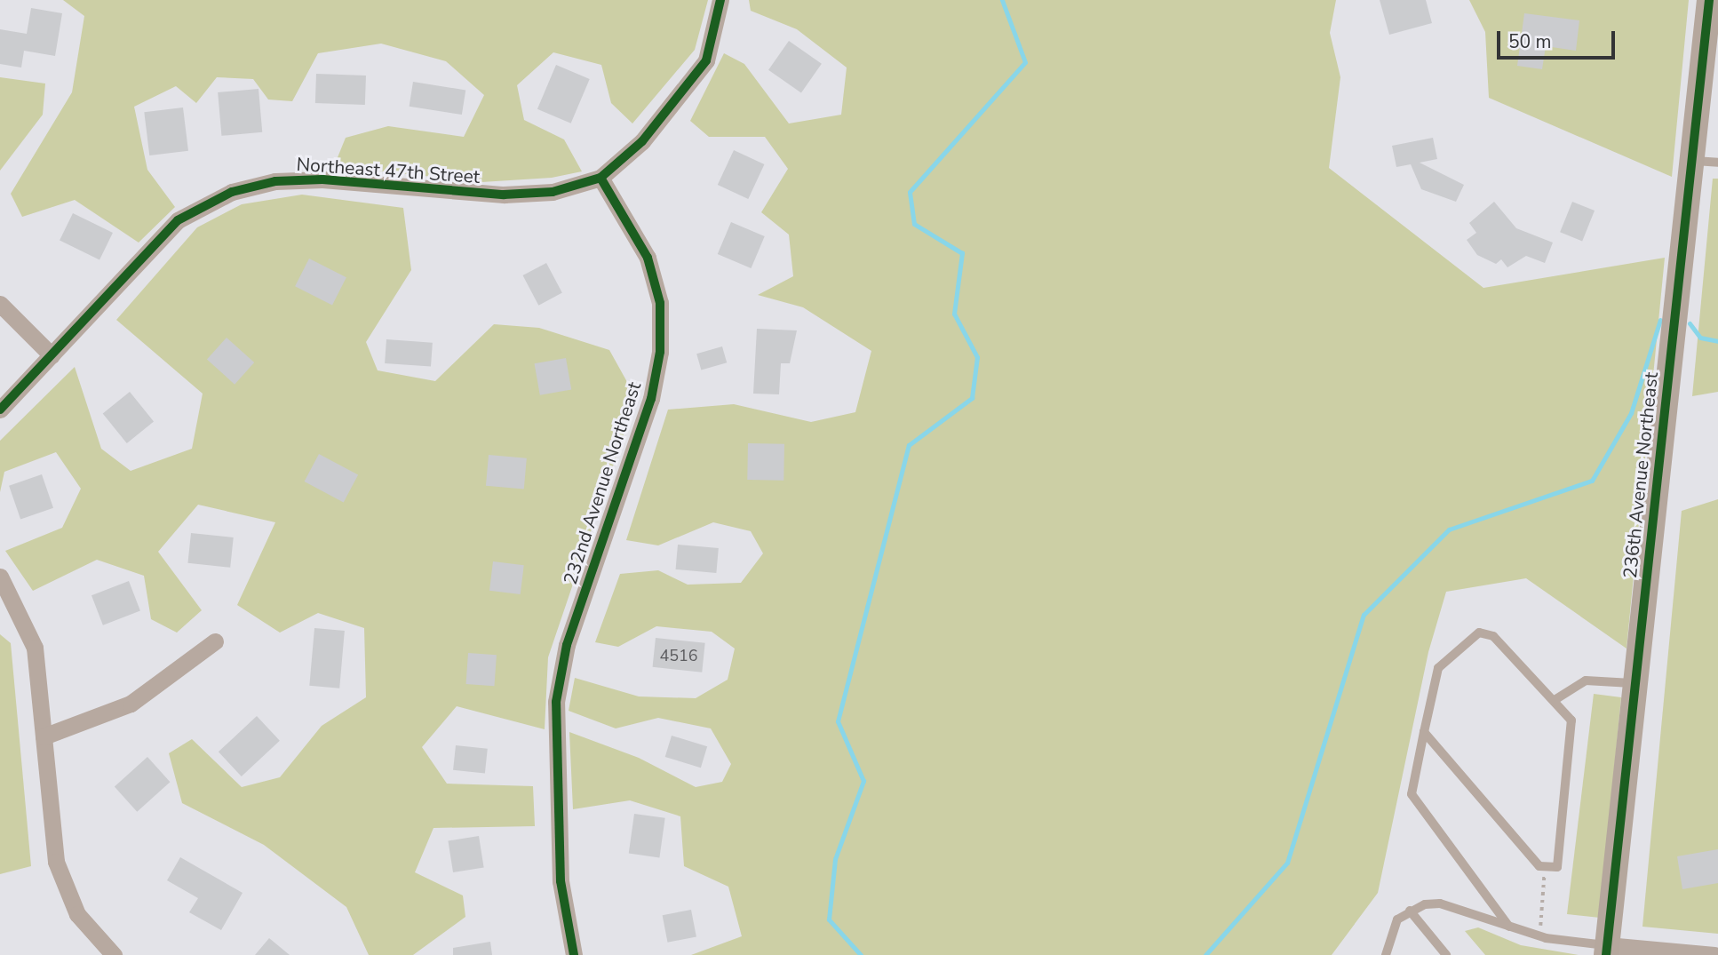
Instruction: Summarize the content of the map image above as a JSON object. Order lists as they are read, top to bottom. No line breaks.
{"streets":{"street":["Northeast 47th Street","236th Avenue Northeast","232nd Avenue Northeast"]},"crossings":[["Northeast 47th Street","232nd Avenue Northeast"]],"house_numbers":["4516"],"scale_bar":"50 m"}
